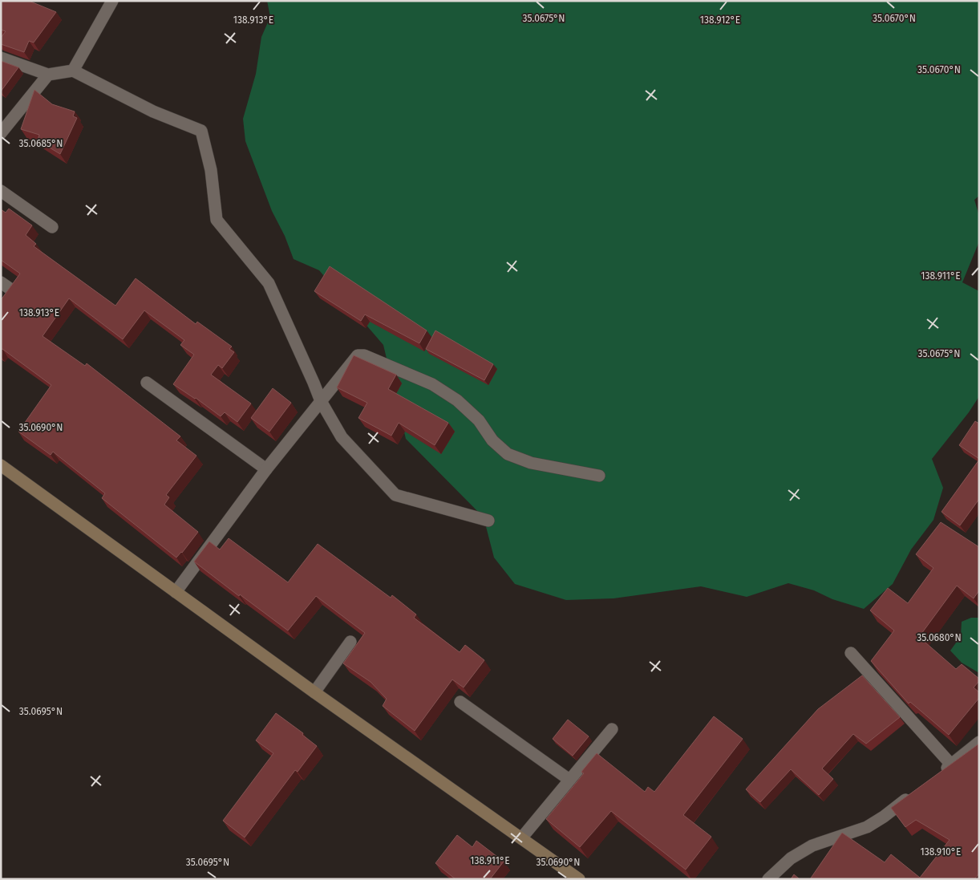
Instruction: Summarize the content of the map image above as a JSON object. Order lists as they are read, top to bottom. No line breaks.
{"coordinates":["35.0675°N","35.0670°N","138.913°E","138.912°E","35.0685°N","138.911°E","35.0690°N","35.0680°N","35.0695°N","138.910°E"]}
